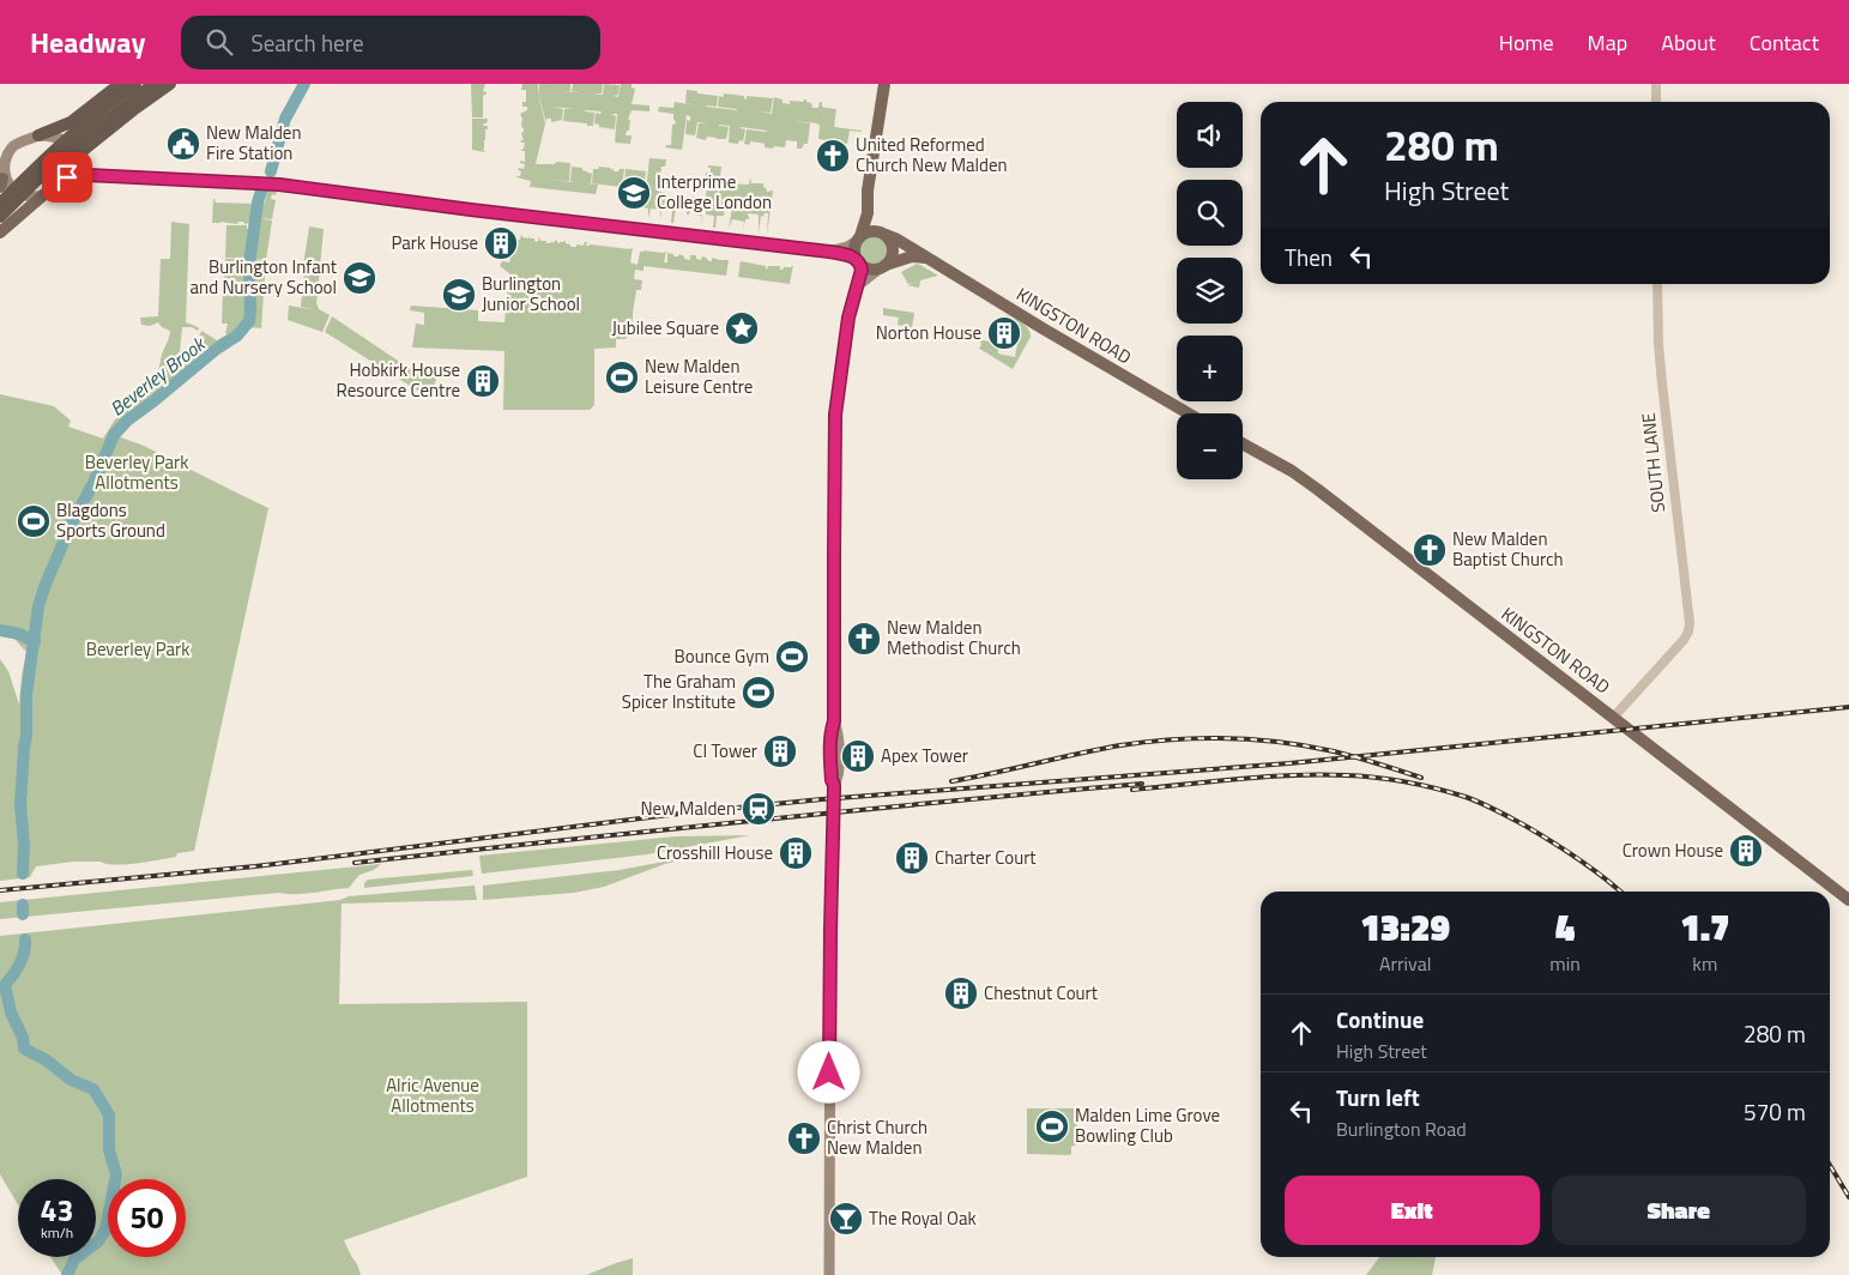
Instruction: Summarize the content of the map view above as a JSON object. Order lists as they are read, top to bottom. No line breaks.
{"streets":{"main road":["KINGSTON ROAD"],"street":["SOUTH LANE"]},"crossings":[["KINGSTON ROAD","SOUTH LANE"]],"water":["Beverley Brook"],"parks":["Beverley Park Allotments","Beverley Park","Alric Avenue Allotments"],"places":{"public building":["New Malden Fire Station"],"church":["United Reformed Church New Malden","New Malden Baptist Church","New Malden Methodist Church","Christ Church New Malden"],"school or university":["Interprime College London","Burlington Infant and Nursery School","Burlington Junior School"],"building":["Park House","Norton House","Hobkirk House Resource Centre","CI Tower","Apex Tower","Crown House","Crosshill House","Charter Court","Chestnut Court"],"place":["Jubilee Square"],"sports":["New Malden Leisure Centre","Blagdons Sports Ground","Bounce Gym","The Graham Spicer Institute","Malden Lime Grove Bowling Club"],"station":["New Malden"],"bar":["The Royal Oak"]},"page":{"header":"Headway","search":"Search here","nav":["Home","Map","About","Contact"],"map_buttons":["+","−"],"turn":["280 m","High Street"],"then":"Then","eta":["13:29","Arrival","4","min","1.7","km"],"list":[{"name":"Continue","note":"High Street","value":"280 m"},{"name":"Turn left","note":"Burlington Road","value":"570 m"}],"buttons":["Exit","Share"],"speed":"43 km/h","limit":"50"}}
